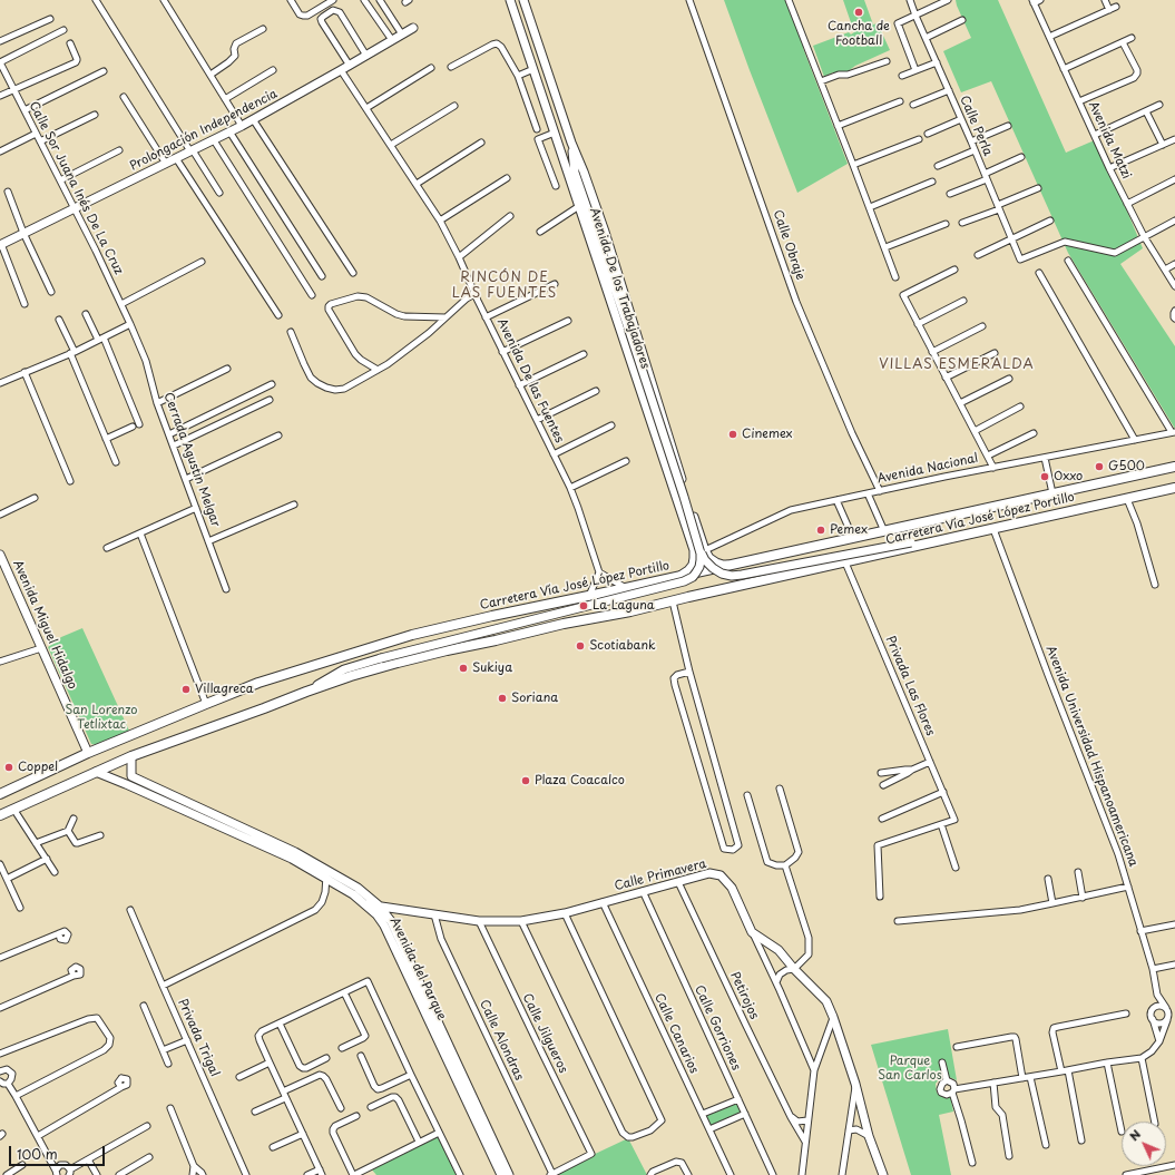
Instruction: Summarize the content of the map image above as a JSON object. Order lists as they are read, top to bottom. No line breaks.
{"streets":{"main road":["Carretera Vía José López Portillo"],"street":["Calle Perla","Prolongación Independencia","Avenida Matzi","Calle Sor Juana Inés De La Cruz","Calle Obraje","Avenida De los Trabajadores","Avenida De las Fuentes","Cerrada Agustin Melgar","Avenida Nacional","Avenida Miguel Hidalgo","Privada Las Flores","Avenida Universidad Hispanoamericana","Calle Primavera","Avenida del Parque","Petirojos","Calle Gorriones","Calle Jilgueros","Calle Canarios","Privada Trigal","Calle Alondras"]},"crossings":[["Calle Perla","Avenida Matzi"],["Prolongación Independencia","Calle Sor Juana Inés De La Cruz"],["Prolongación Independencia","Avenida De las Fuentes"],["Calle Sor Juana Inés De La Cruz","Cerrada Agustin Melgar"],["Calle Obraje","Avenida Nacional"],["Avenida De los Trabajadores","Avenida Nacional"],["Carretera Vía José López Portillo","Avenida Miguel Hidalgo"],["Carretera Vía José López Portillo","Privada Las Flores"],["Carretera Vía José López Portillo","Avenida Universidad Hispanoamericana"],["Carretera Vía José López Portillo","Avenida del Parque"],["Calle Primavera","Avenida del Parque"],["Calle Primavera","Petirojos"],["Calle Primavera","Calle Gorriones"],["Calle Primavera","Calle Jilgueros"],["Calle Primavera","Calle Canarios"],["Calle Primavera","Calle Alondras"],["Calle Jilgueros","Calle Alondras"]],"districts":["RINCÓN DE LAS FUENTES","VILLAS ESMERALDA"],"parks":["San Lorenzo Tetlixtac","Parque San Carlos"],"places":["Cancha de Football","Cinemex","G500","Oxxo","Pemex","La Laguna","Scotiabank","Sukiya","Villagreca","Soriana","Coppel","Plaza Coacalco"],"scale_bar":"100 m","north":"top left"}
